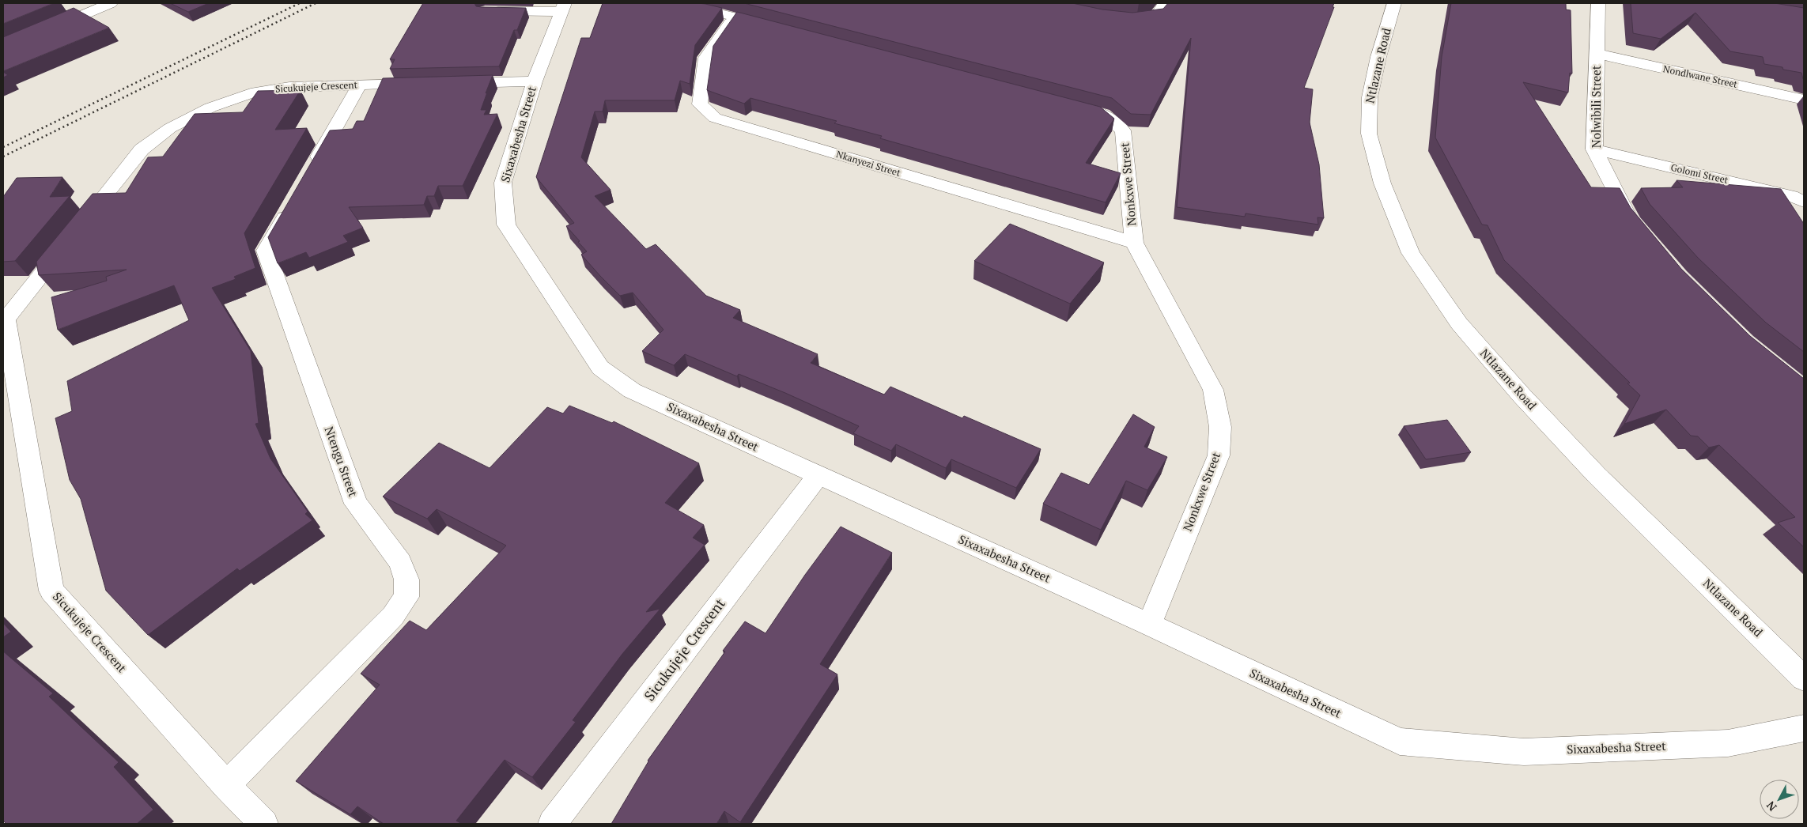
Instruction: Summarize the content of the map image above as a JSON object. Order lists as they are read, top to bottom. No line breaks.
{"streets":{"street":["Ntlazane Road","Nondlwane Street","Sicukujeje Crescent","Nolwibili Street","Sixaxabesha Street","Nkanyezi Street","Golomi Street","Nonkxwe Street","Ntengu Street"]},"crossings":[["Nondlwane Street","Nolwibili Street"],["Sicukujeje Crescent","Sixaxabesha Street"],["Sicukujeje Crescent","Ntengu Street"],["Nolwibili Street","Golomi Street"],["Sixaxabesha Street","Nonkxwe Street"],["Nkanyezi Street","Nonkxwe Street"]],"north":"bottom left"}
